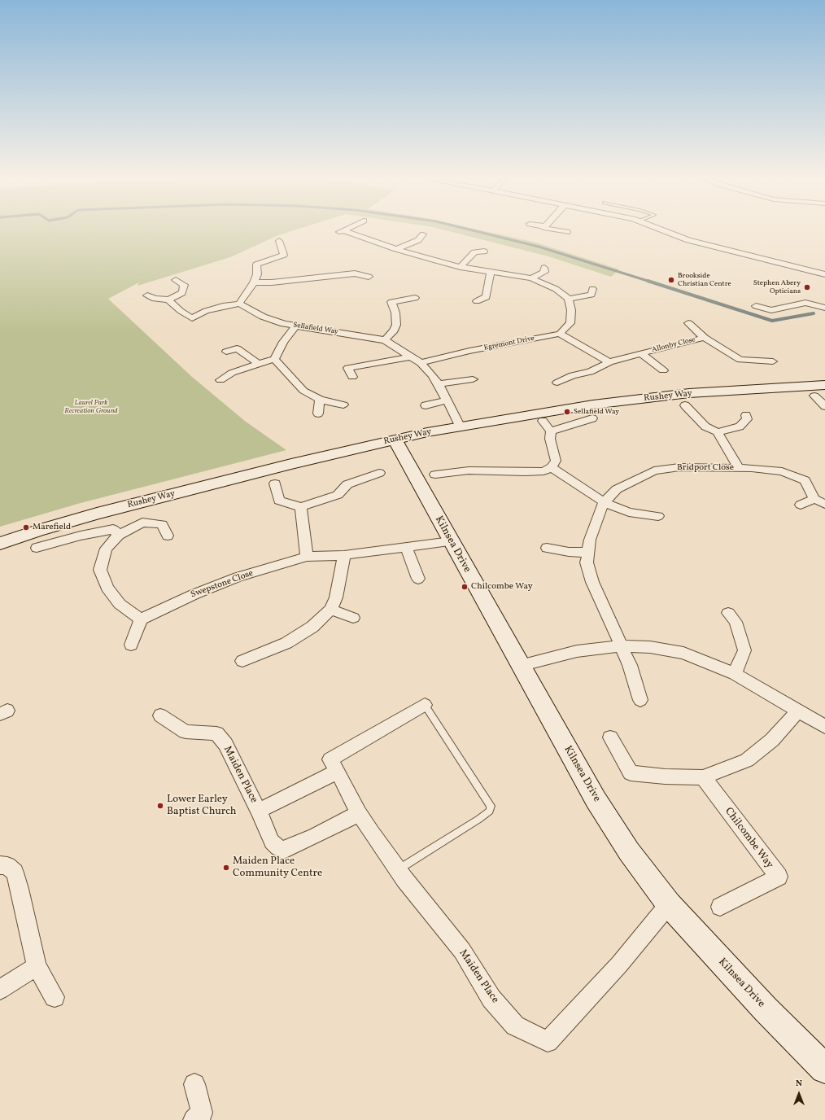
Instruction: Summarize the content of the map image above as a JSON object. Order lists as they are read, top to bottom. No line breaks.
{"streets":{"street":["Sellafield Way","Egremont Drive","Allonby Close","Rushey Way","Bridport Close","Kilnsea Drive","Swepstone Close","Maiden Place","Chilcombe Way"]},"crossings":[["Sellafield Way","Egremont Drive"],["Sellafield Way","Rushey Way"],["Rushey Way","Kilnsea Drive"],["Kilnsea Drive","Swepstone Close"],["Kilnsea Drive","Maiden Place"]],"parks":["Laurel Park Recreation Ground"],"places":["Brookside Christian Centre","Stephen Abery Opticians","Sellafield Way","Marefield","Chilcombe Way","Lower Earley Baptist Church","Maiden Place Community Centre"],"north":"top"}
